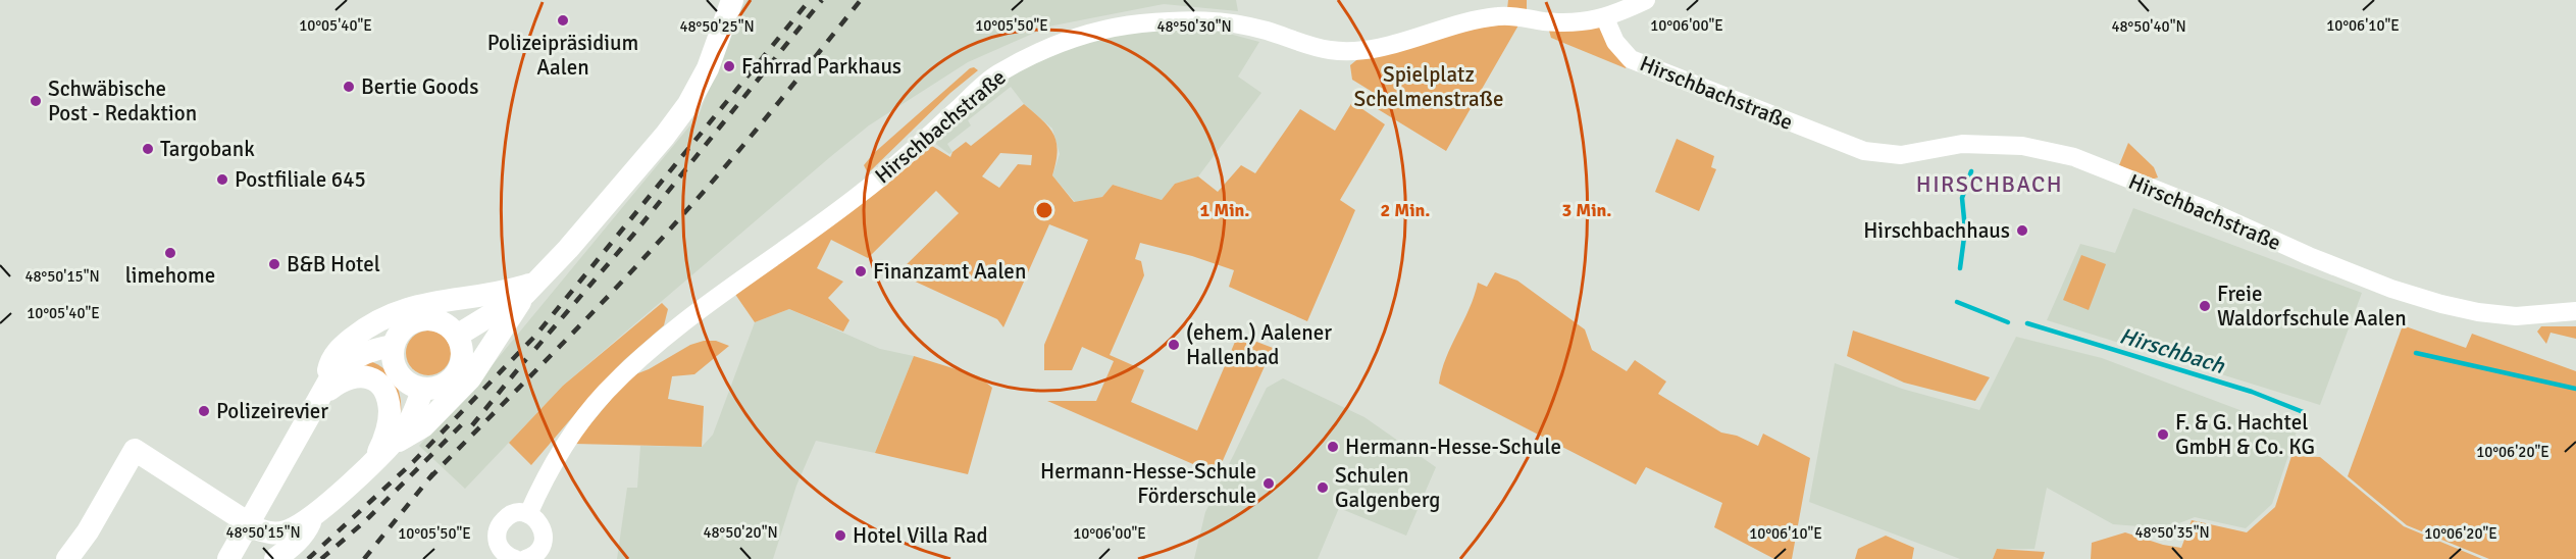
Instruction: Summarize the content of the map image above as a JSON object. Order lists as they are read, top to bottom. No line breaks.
{"streets":{"street":["Hirschbachstraße"]},"districts":["HIRSCHBACH"],"water":["Hirschbach"],"parks":["Spielplatz Schelmenstraße"],"places":["Polizeipräsidium Aalen","Fahrrad Parkhaus","Bertie Goods","Schwäbische Post - Redaktion","Targobank","Postfiliale 645","Hirschbachhaus","limehome","B&B Hotel","Finanzamt Aalen","Freie Waldorfschule Aalen","(ehem.) Aalener Hallenbad","Polizeirevier","F. & G. Hachtel GmbH & Co. KG","Hermann-Hesse-Schule","Hermann-Hesse-Schule Förderschule","Schulen Galgenberg","Hotel Villa Rad"],"coordinates":["10°05'40\"E","10°05'50\"E","10°06'00\"E","10°06'10\"E","48°50'25\"N","48°50'30\"N","48°50'40\"N","48°50'15\"N","10°06'20\"E","48°50'20\"N","48°50'35\"N"],"rings":["1 Min.","2 Min.","3 Min."]}
